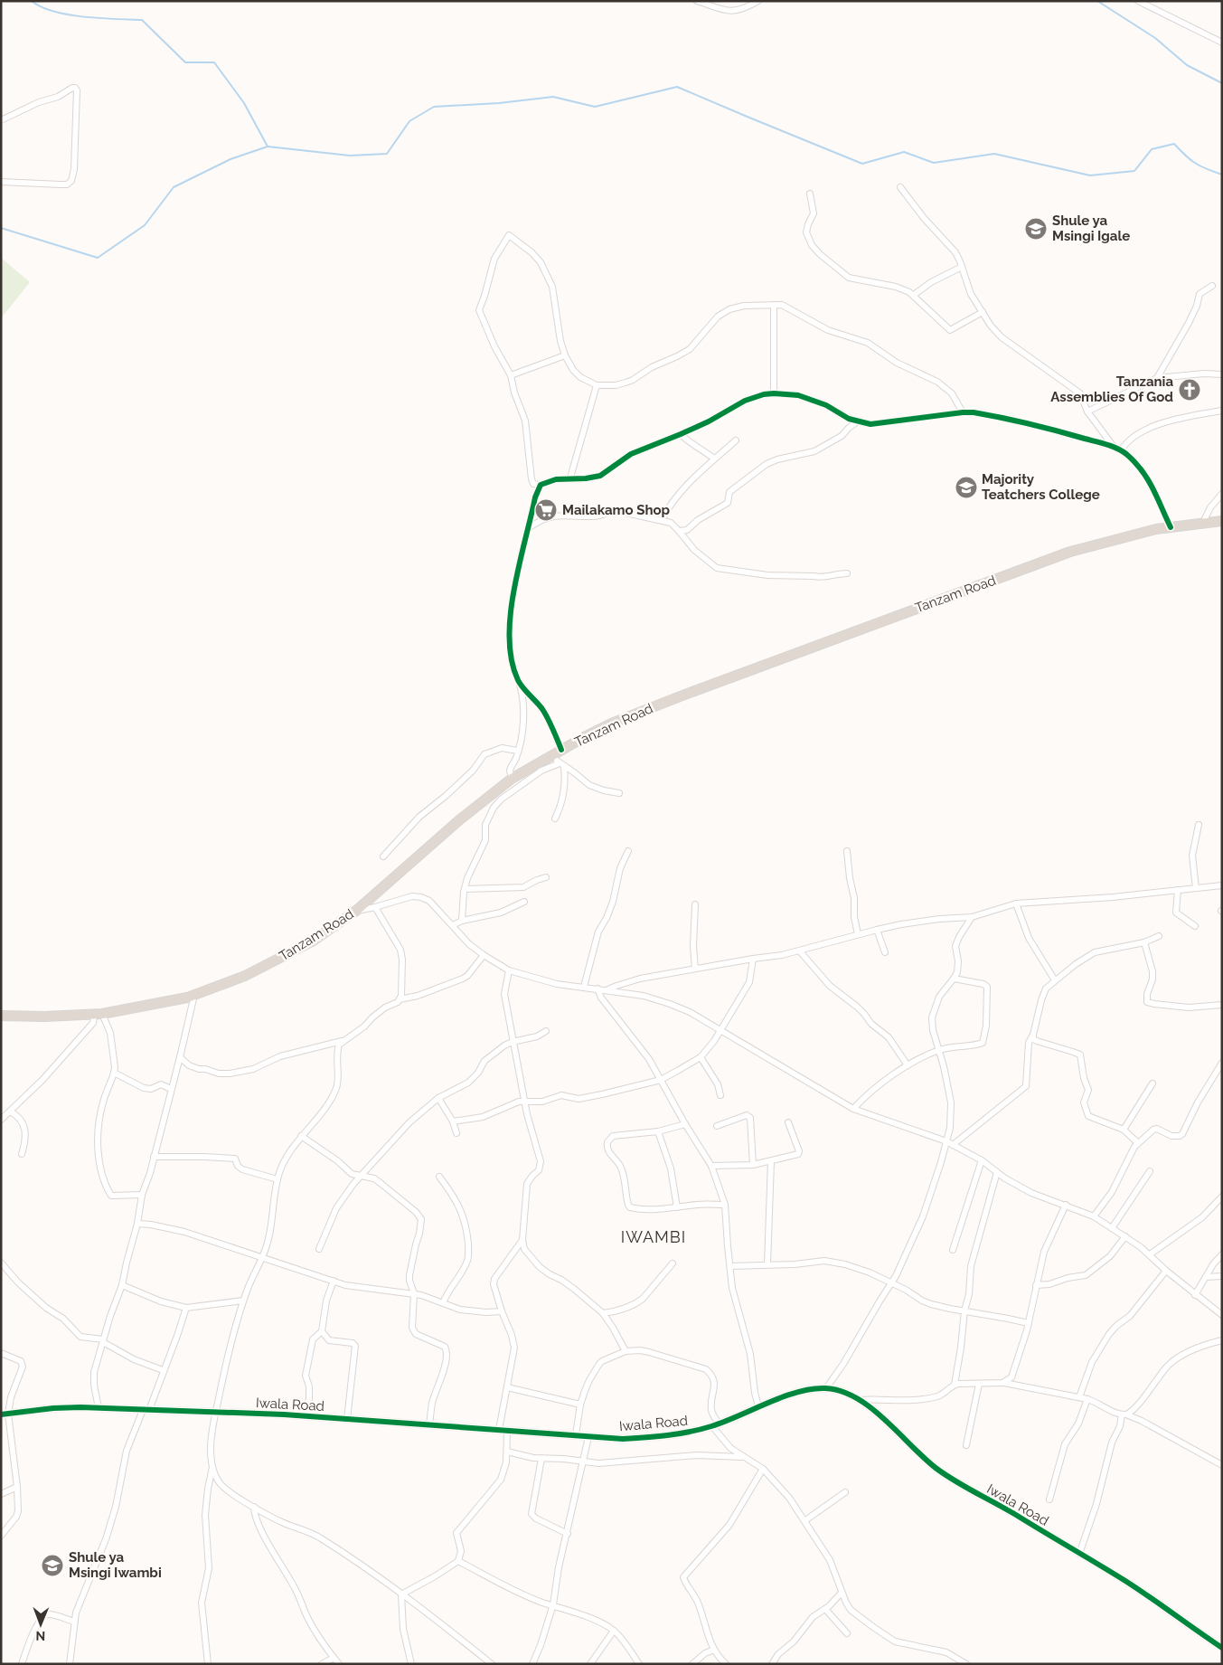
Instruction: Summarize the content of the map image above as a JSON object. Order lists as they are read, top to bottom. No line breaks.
{"streets":{"highway":["Tanzam Road"],"street":["Iwala Road"]},"districts":["IWAMBI"],"places":{"school or university":["Shule ya Msingi Igale","Majority Teatchers College","Shule ya Msingi Iwambi"],"church":["Tanzania Assemblies Of God"],"supermarket":["Mailakamo Shop"]},"north":"bottom"}
